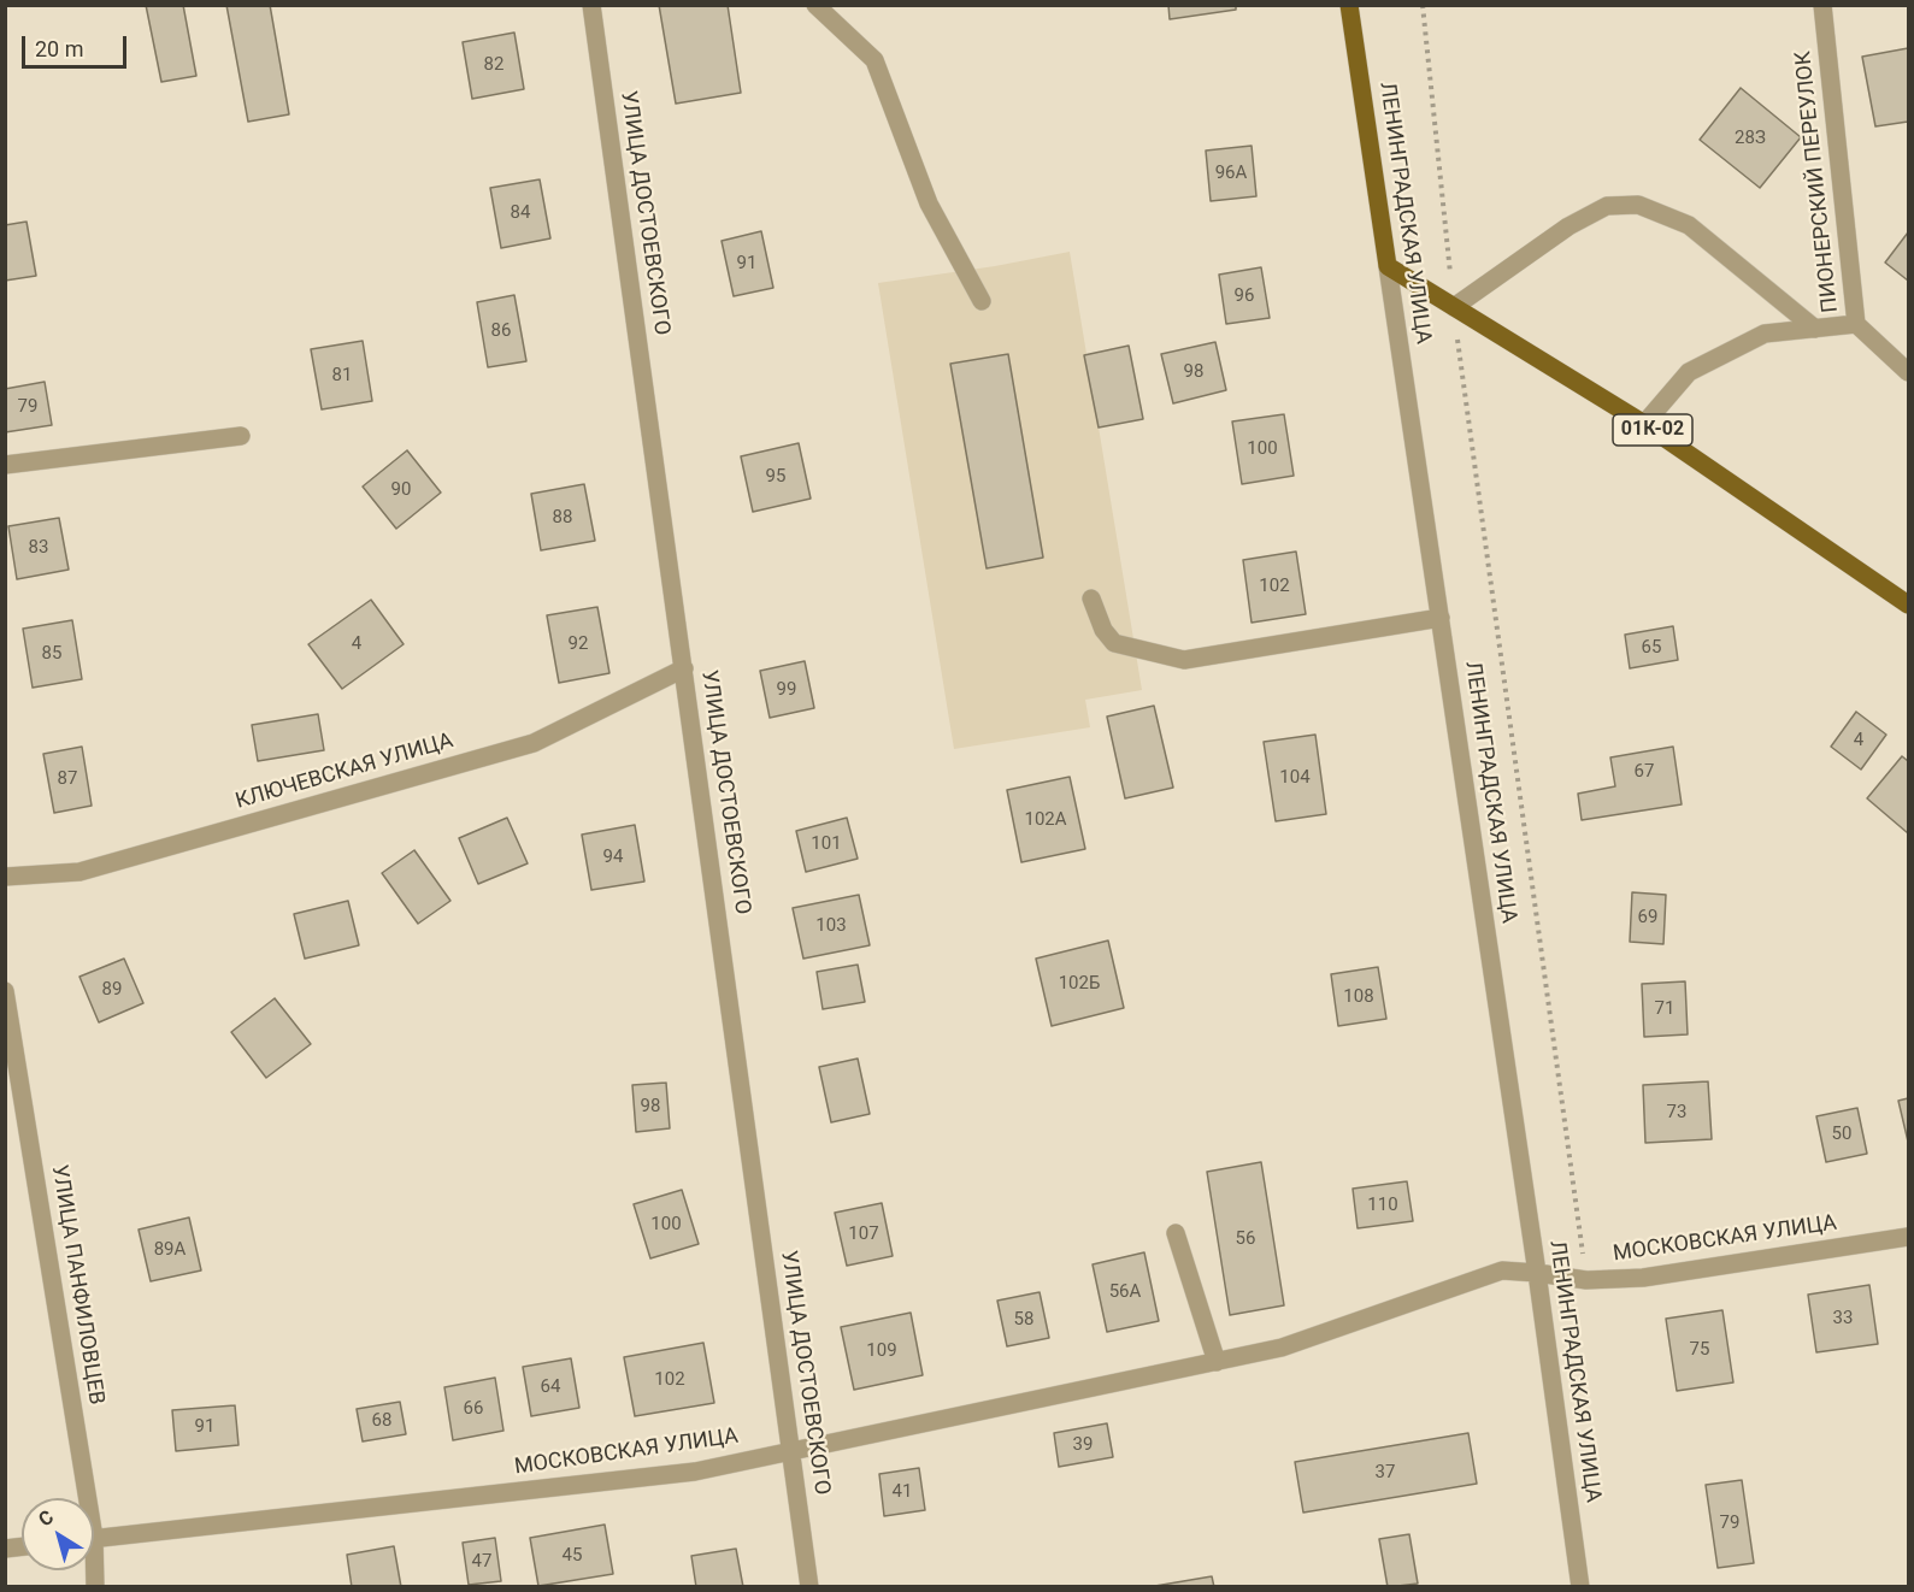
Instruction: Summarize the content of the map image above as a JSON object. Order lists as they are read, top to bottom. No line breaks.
{"streets":{"main road":["ЛЕНИНГРАДСКАЯ УЛИЦА","01К-02"],"street":["ПИОНЕРСКИЙ ПЕРЕУЛОК","УЛИЦА ДОСТОЕВСКОГО","КЛЮЧЕВСКАЯ УЛИЦА","МОСКОВСКАЯ УЛИЦА","УЛИЦА ПАНФИЛОВЦЕВ"]},"crossings":[["ПИОНЕРСКИЙ ПЕРЕУЛОК","01К-02"],["УЛИЦА ДОСТОЕВСКОГО","КЛЮЧЕВСКАЯ УЛИЦА"],["УЛИЦА ДОСТОЕВСКОГО","МОСКОВСКАЯ УЛИЦА"],["ЛЕНИНГРАДСКАЯ УЛИЦА","01К-02"],["ЛЕНИНГРАДСКАЯ УЛИЦА","МОСКОВСКАЯ УЛИЦА"]],"house_numbers":["82","28З","96А","84","91","96","86","98","81","79","100","95","90","88","83","102","4","92","65","85","99","4","67","104","87","102А","101","94","69","103","102Б","89","108","71","98","73","50","110","100","107","56","89А","56А","33","58","75","109","102","64","66","68","91","39","37","41","79","45","47"],"scale_bar":"20 m","north":"top left"}
